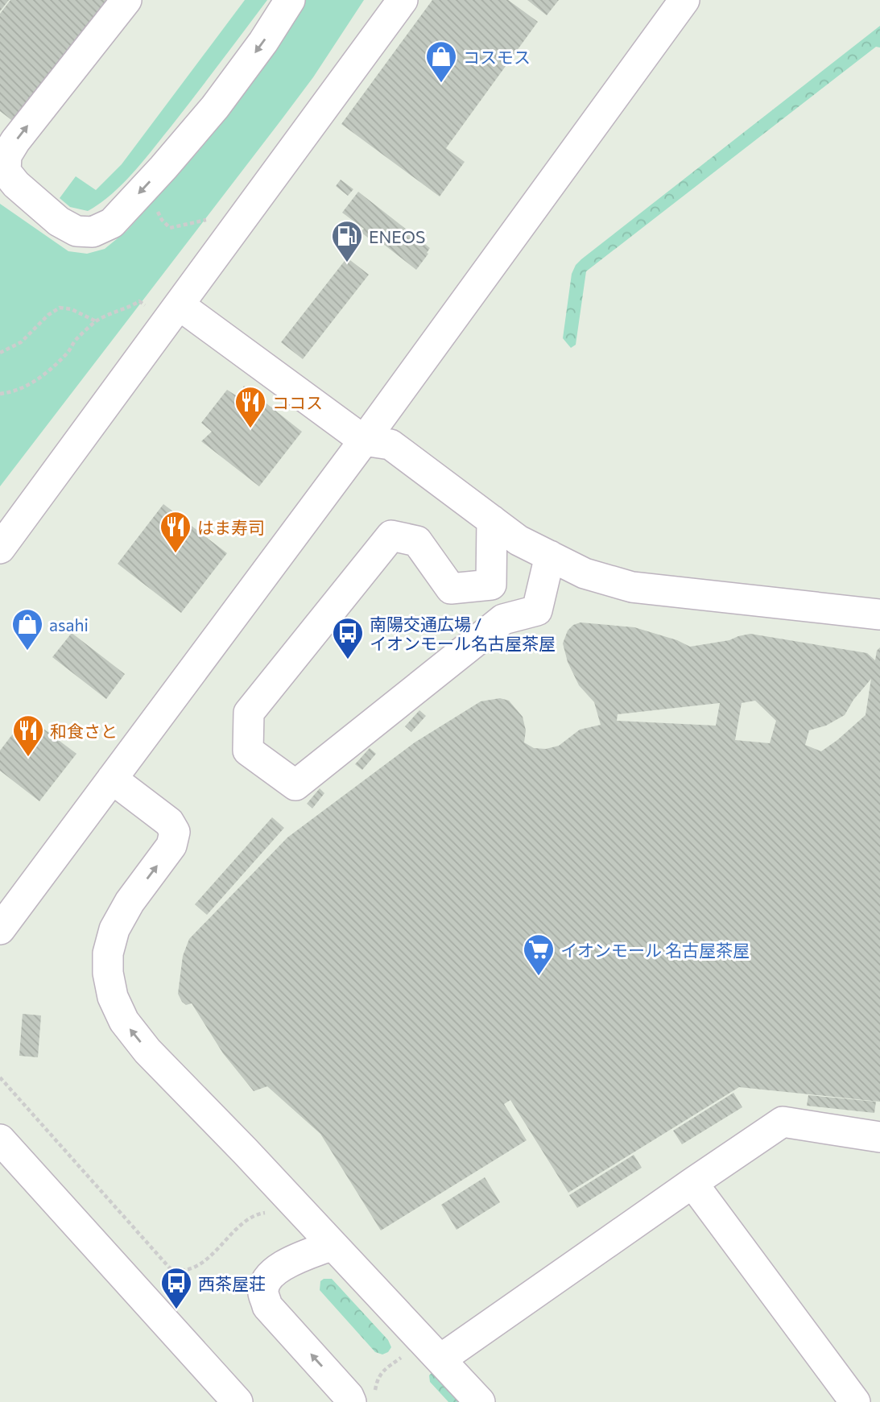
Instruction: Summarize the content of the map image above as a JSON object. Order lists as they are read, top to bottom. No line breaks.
{"places":{"shop":["コスモス","asahi"],"fuel station":["ENEOS"],"restaurant":["ココス","はま寿司","和食さと"],"bus stop":["南陽交通広場 / イオンモール名古屋茶屋","西茶屋荘"],"supermarket":["イオンモール 名古屋茶屋"]}}
